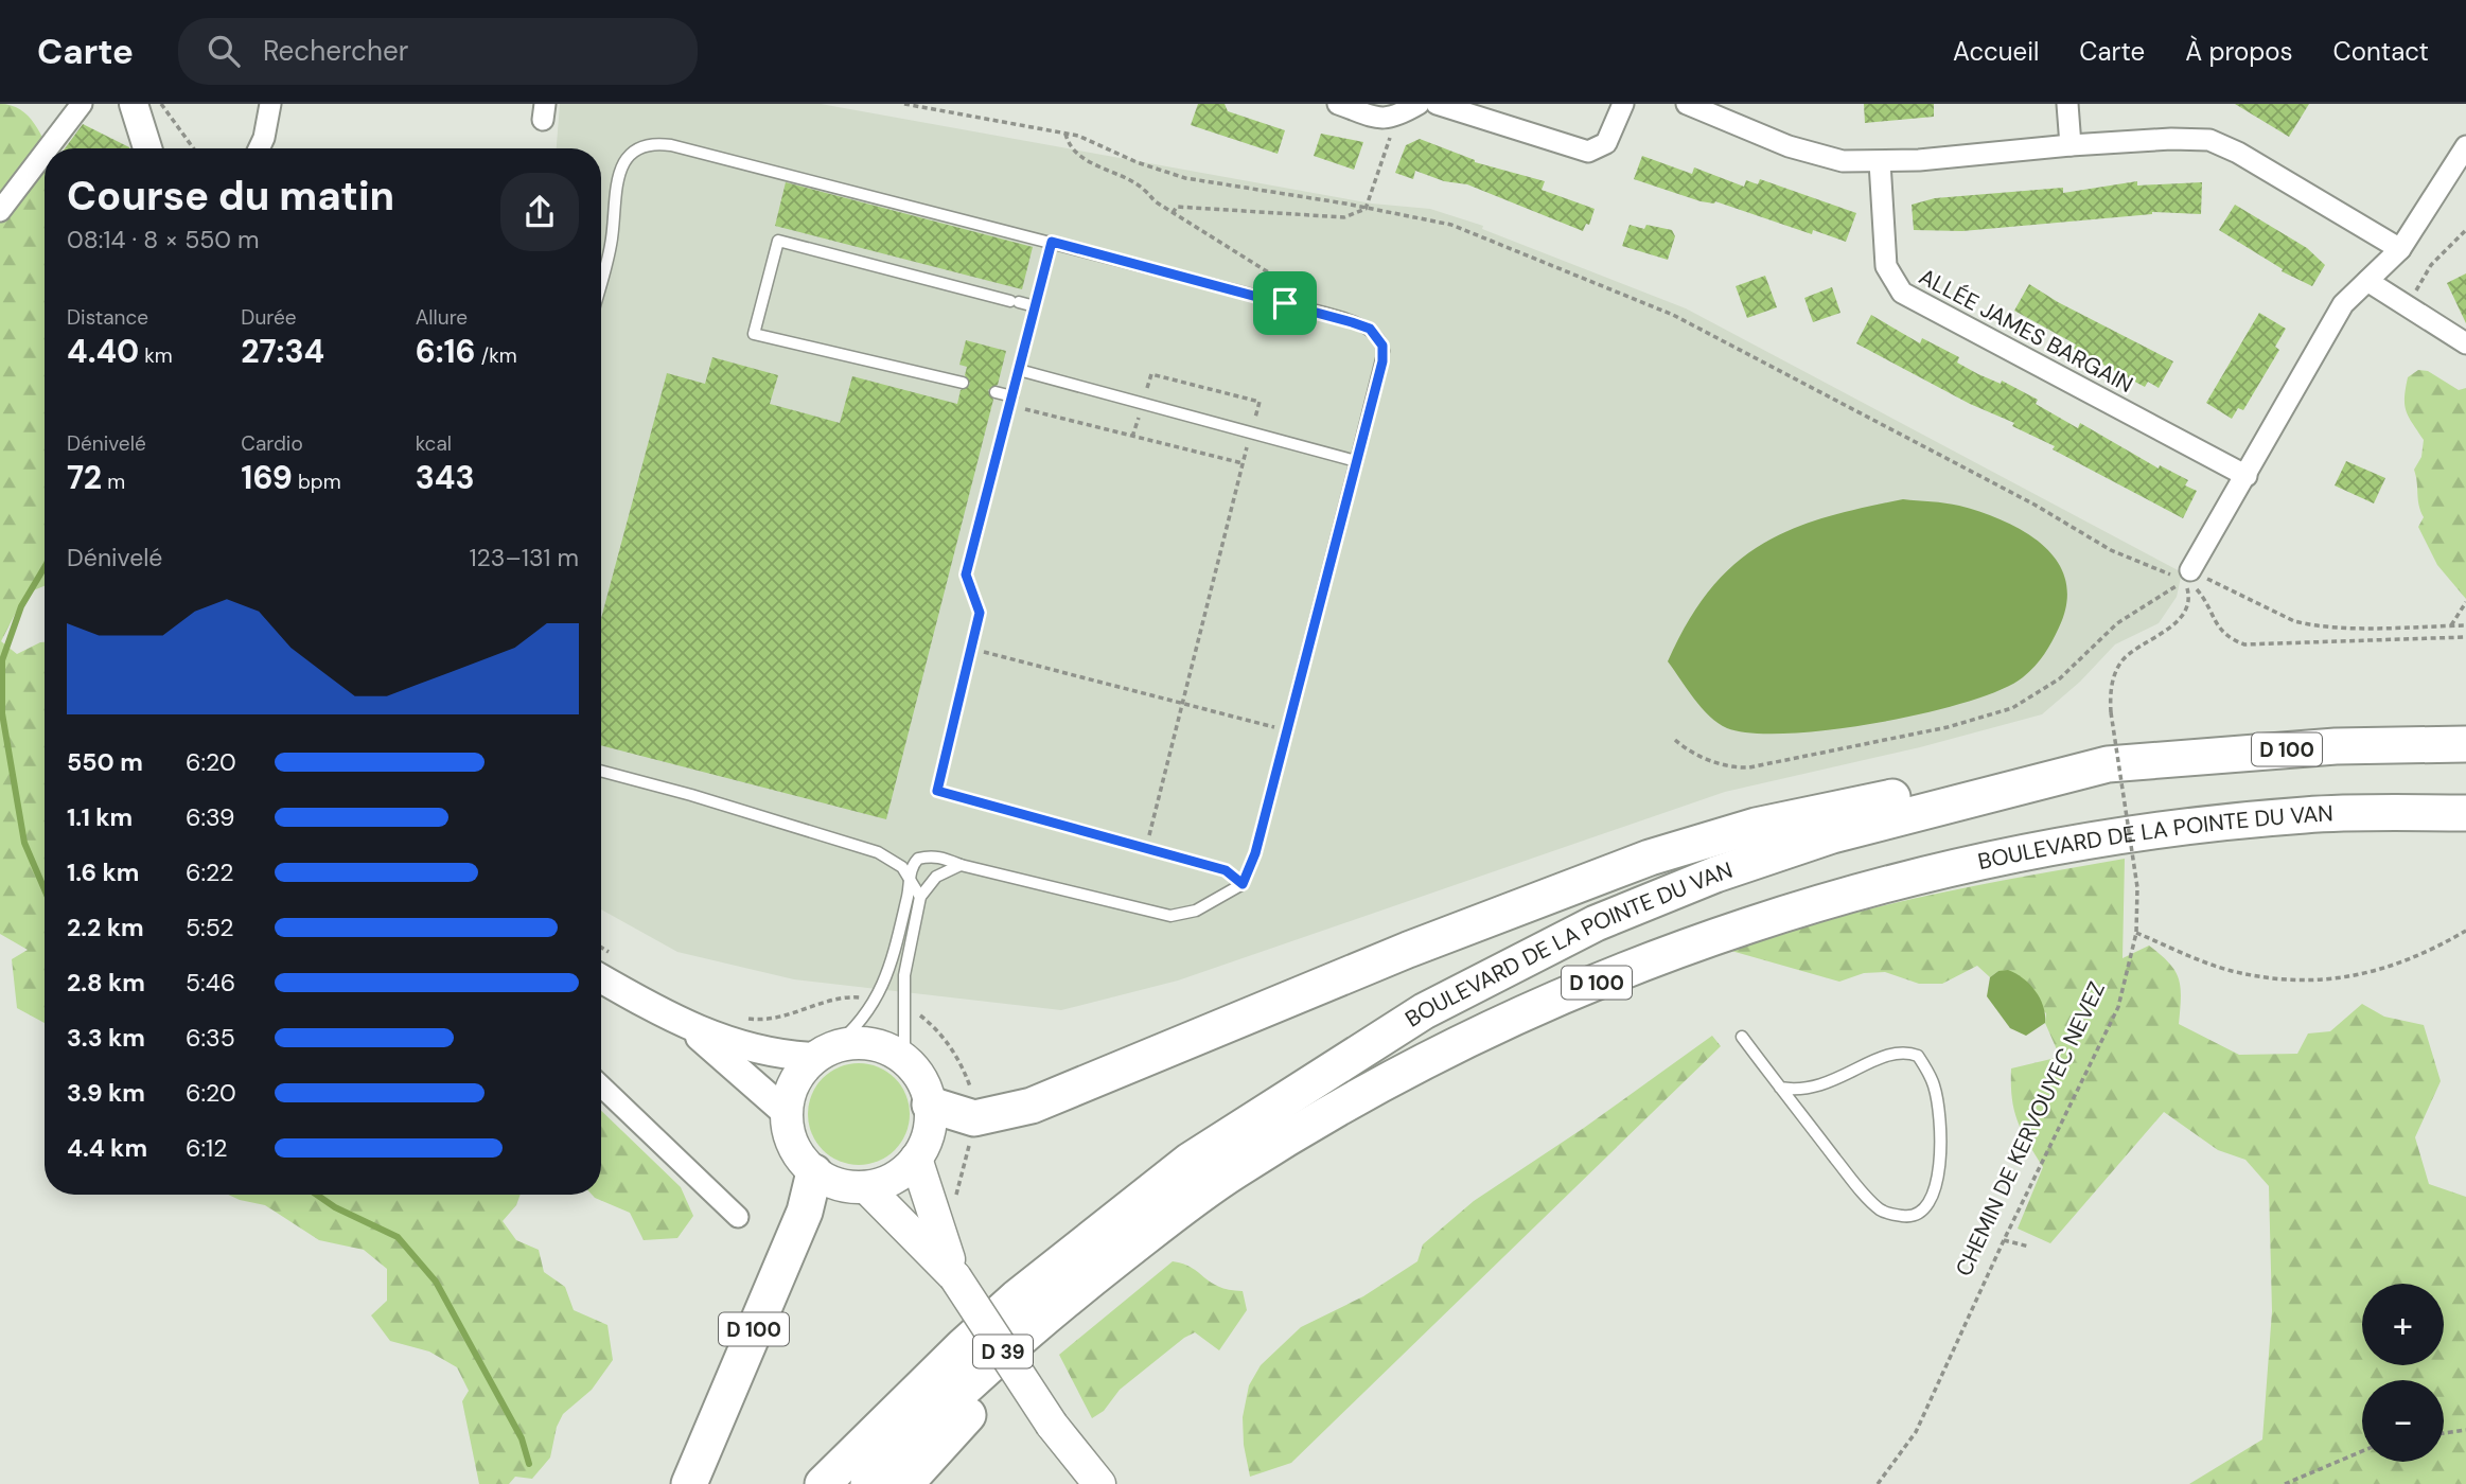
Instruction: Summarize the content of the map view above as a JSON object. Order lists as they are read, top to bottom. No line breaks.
{"streets":{"highway":["D 100","BOULEVARD DE LA POINTE DU VAN"],"main road":["D 39"],"street":["ALLÉE JAMES BARGAIN"],"path":["CHEMIN DE KERVOUYEC NEVEZ"]},"crossings":[["D 100","BOULEVARD DE LA POINTE DU VAN"],["D 100","D 39"]],"page":{"header":"Carte","search":"Rechercher","nav":["Accueil","Carte","À propos","Contact"],"heading":["Course du matin","08:14 · 8 × 550 m"],"stats":[["Distance","4.40 km"],["Durée","27:34"],["Allure","6:16 /km"],["Dénivelé","72 m"],["Cardio","169 bpm"],["kcal","343"]],"chart":["Dénivelé","123–131 m"],"list":[{"name":"550 m","note":"6:20"},{"name":"1.1 km","note":"6:39"},{"name":"1.6 km","note":"6:22"},{"name":"2.2 km","note":"5:52"},{"name":"2.8 km","note":"5:46"},{"name":"3.3 km","note":"6:35"},{"name":"3.9 km","note":"6:20"},{"name":"4.4 km","note":"6:12"}],"map_buttons":["+","−"]}}
